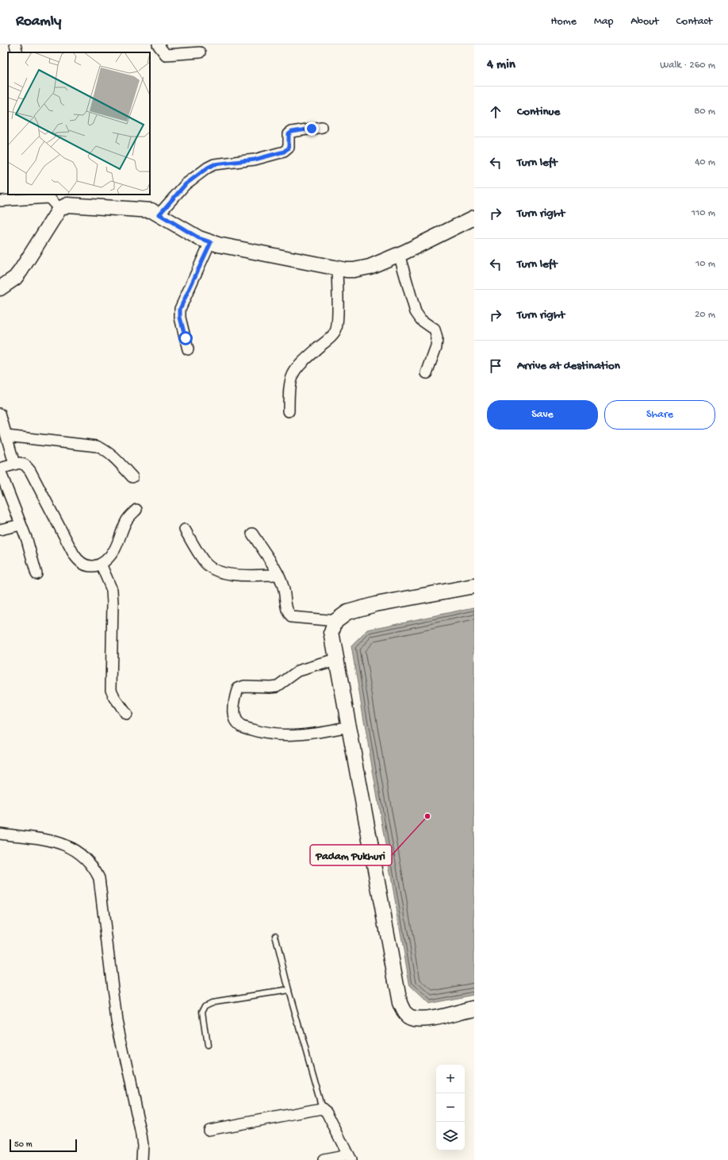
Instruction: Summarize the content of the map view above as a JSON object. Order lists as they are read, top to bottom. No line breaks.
{"places":["Padam Pukhuri"],"scale_bar":"50 m","page":{"header":"Roamly","nav":["Home","Map","About","Contact"],"heading":["4 min","Walk · 260 m"],"list":[["Continue","80 m"],["Turn left","40 m"],["Turn right","110 m"],["Turn left","10 m"],["Turn right","20 m"],"Arrive at destination"],"buttons":["Save","Share"],"map_buttons":["+","−"],"scale":"50 m"}}
